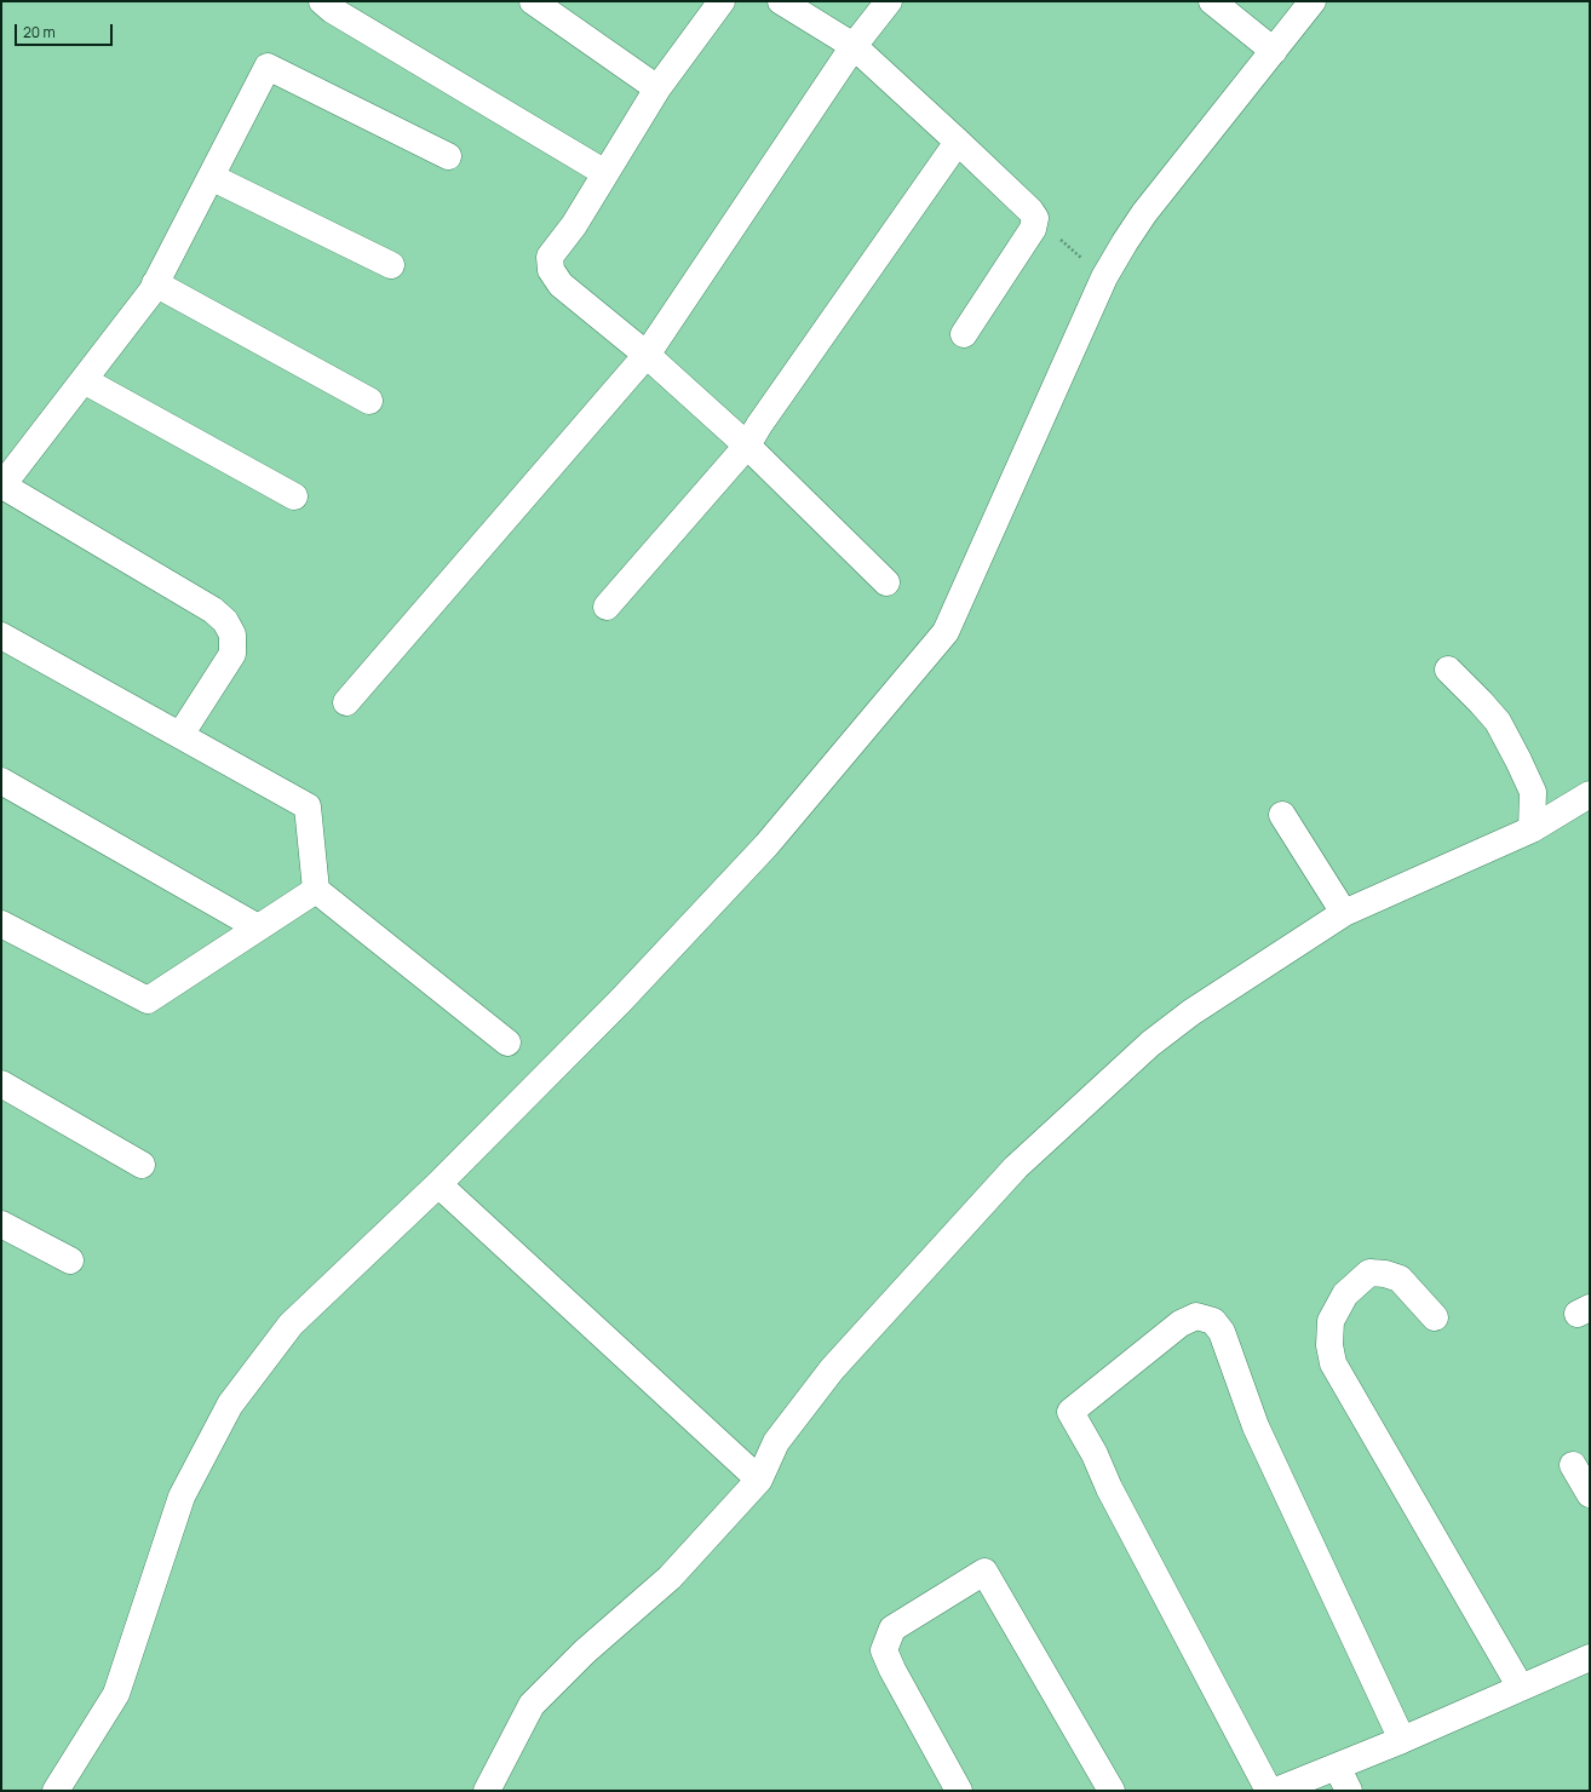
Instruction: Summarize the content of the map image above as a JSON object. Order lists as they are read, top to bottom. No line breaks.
{"scale_bar":"20 m"}
